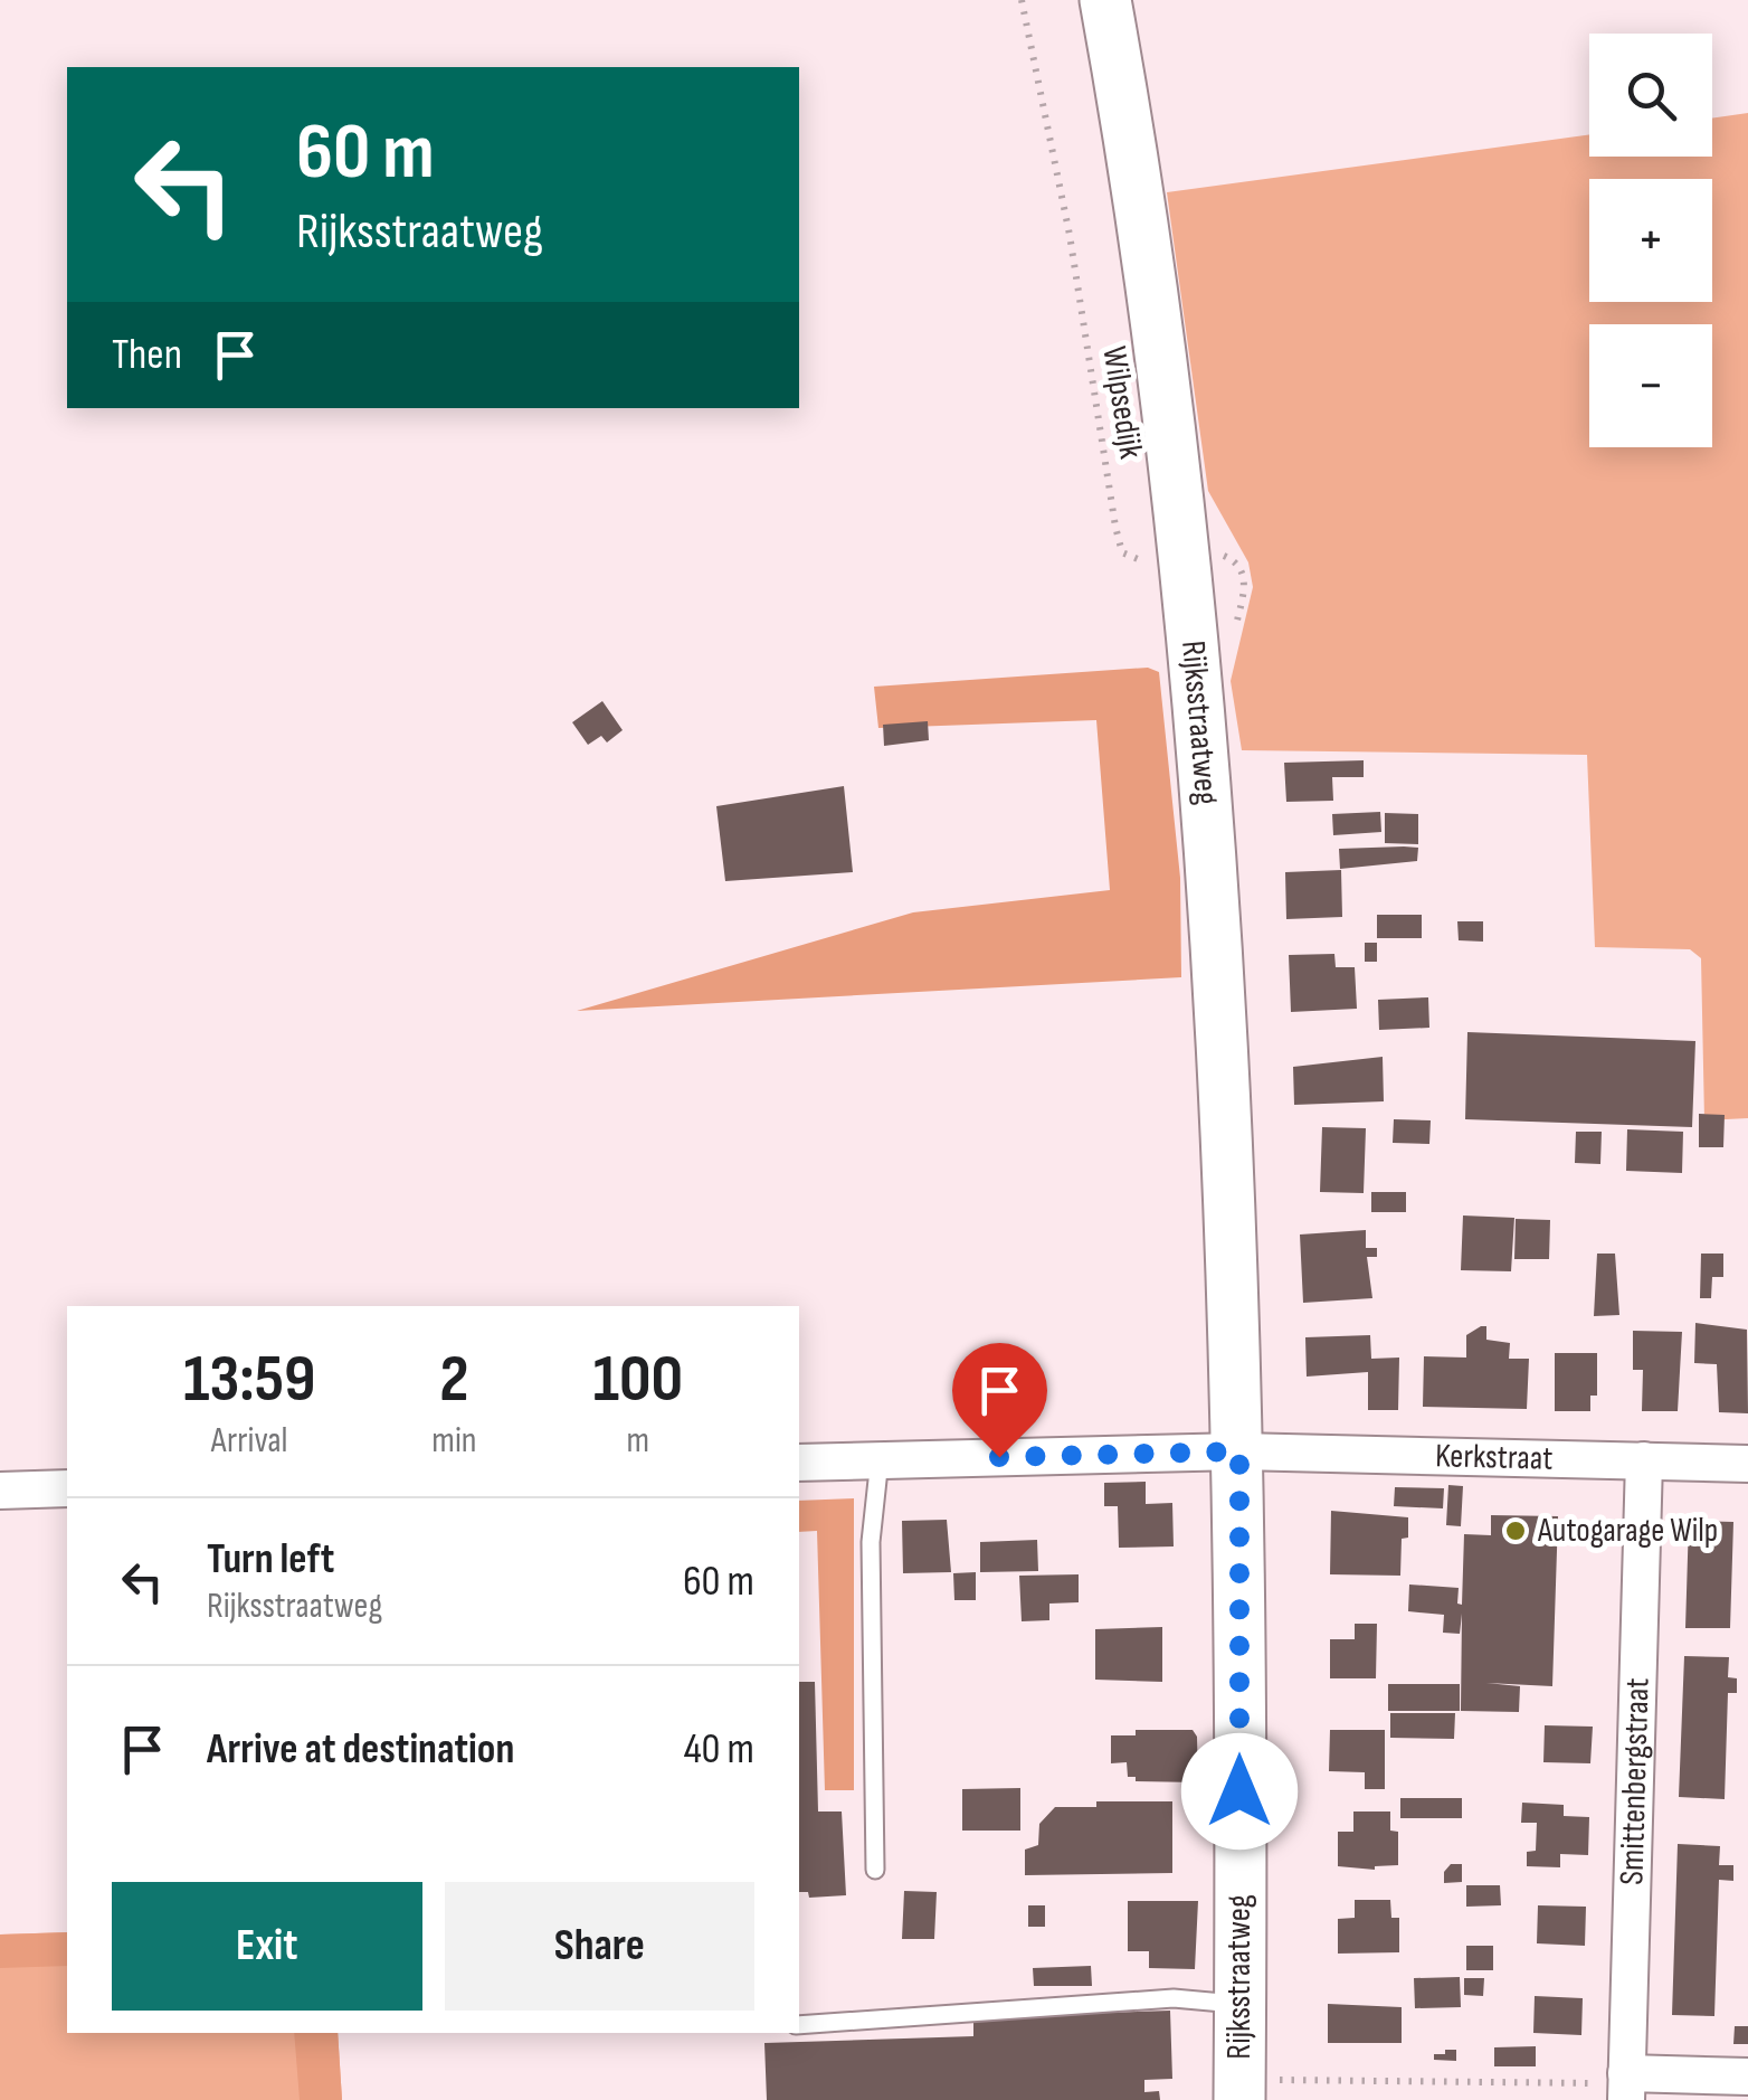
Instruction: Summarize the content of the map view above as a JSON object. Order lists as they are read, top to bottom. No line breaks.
{"streets":{"main road":["Rijksstraatweg"],"street":["Kerkstraat","Smittenbergstraat"],"path":["Wilpsedijk"]},"crossings":[["Rijksstraatweg","Kerkstraat"],["Kerkstraat","Smittenbergstraat"]],"places":["Autogarage Wilp"],"page":{"map_buttons":["+","−"],"turn":["60 m","Rijksstraatweg"],"then":"Then","eta":["13:59","Arrival","2","min","100","m"],"list":[{"name":"Turn left","note":"Rijksstraatweg","value":"60 m"},{"name":"Arrive at destination","value":"40 m"}],"buttons":["Exit","Share"]}}
